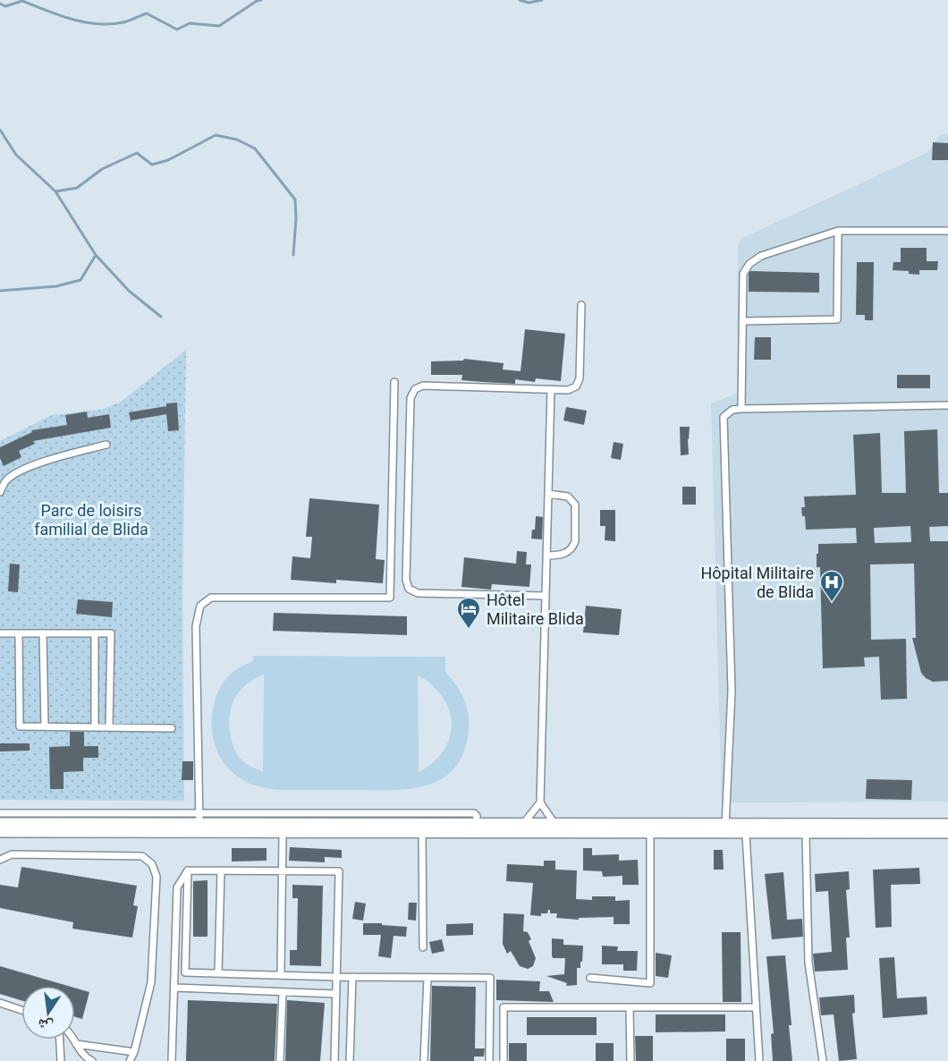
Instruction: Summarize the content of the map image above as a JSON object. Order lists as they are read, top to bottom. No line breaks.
{"parks":["Parc de loisirs familial de Blida"],"places":{"hospital":["Hôpital Militaire de Blida"],"hotel":["Hôtel Militaire Blida"]},"north":"bottom"}
